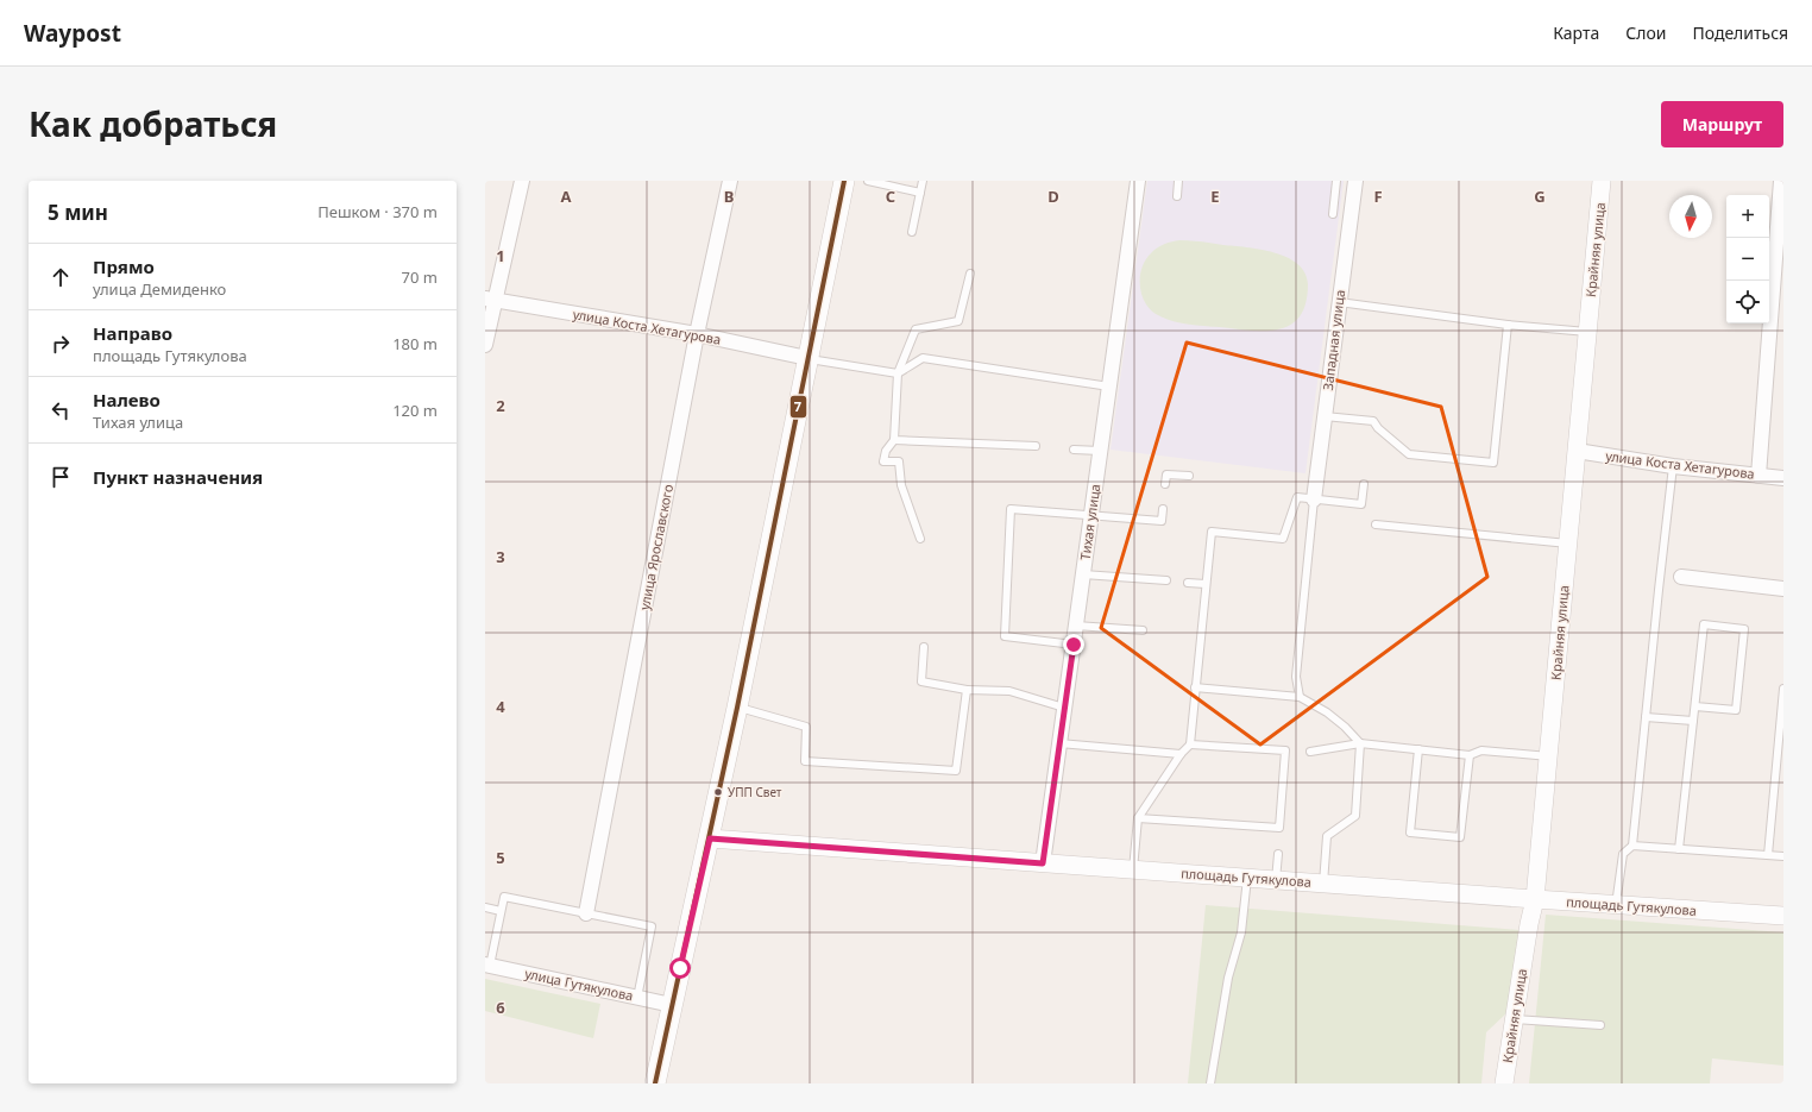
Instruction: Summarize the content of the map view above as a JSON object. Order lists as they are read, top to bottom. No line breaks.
{"streets":{"street":["Крайняя улица","улица Коста Хетагурова","Западная улица","Тихая улица","улица Ярославского","площадь Гутякулова","улица Гутякулова"]},"crossings":[["Крайняя улица","улица Коста Хетагурова"],["Крайняя улица","площадь Гутякулова"],["улица Коста Хетагурова","улица Ярославского"],["Тихая улица","площадь Гутякулова"]],"places":["УПП Свет"],"lines":["transit line 7"],"north":"bottom","page":{"header":"Waypost","nav":["Карта","Слои","Поделиться"],"title":"Как добраться","buttons":"Маршрут","heading":["5 мин","Пешком · 370 m"],"map_buttons":["+","−"],"list":[["Прямо","улица Демиденко","70 m"],["Направо","площадь Гутякулова","180 m"],["Налево","Тихая улица","120 m"],"Пункт назначения"]},"grid":{"columns":["A","B","C","D","E","F","G"],"rows":["1","2","3","4","5","6"]}}
